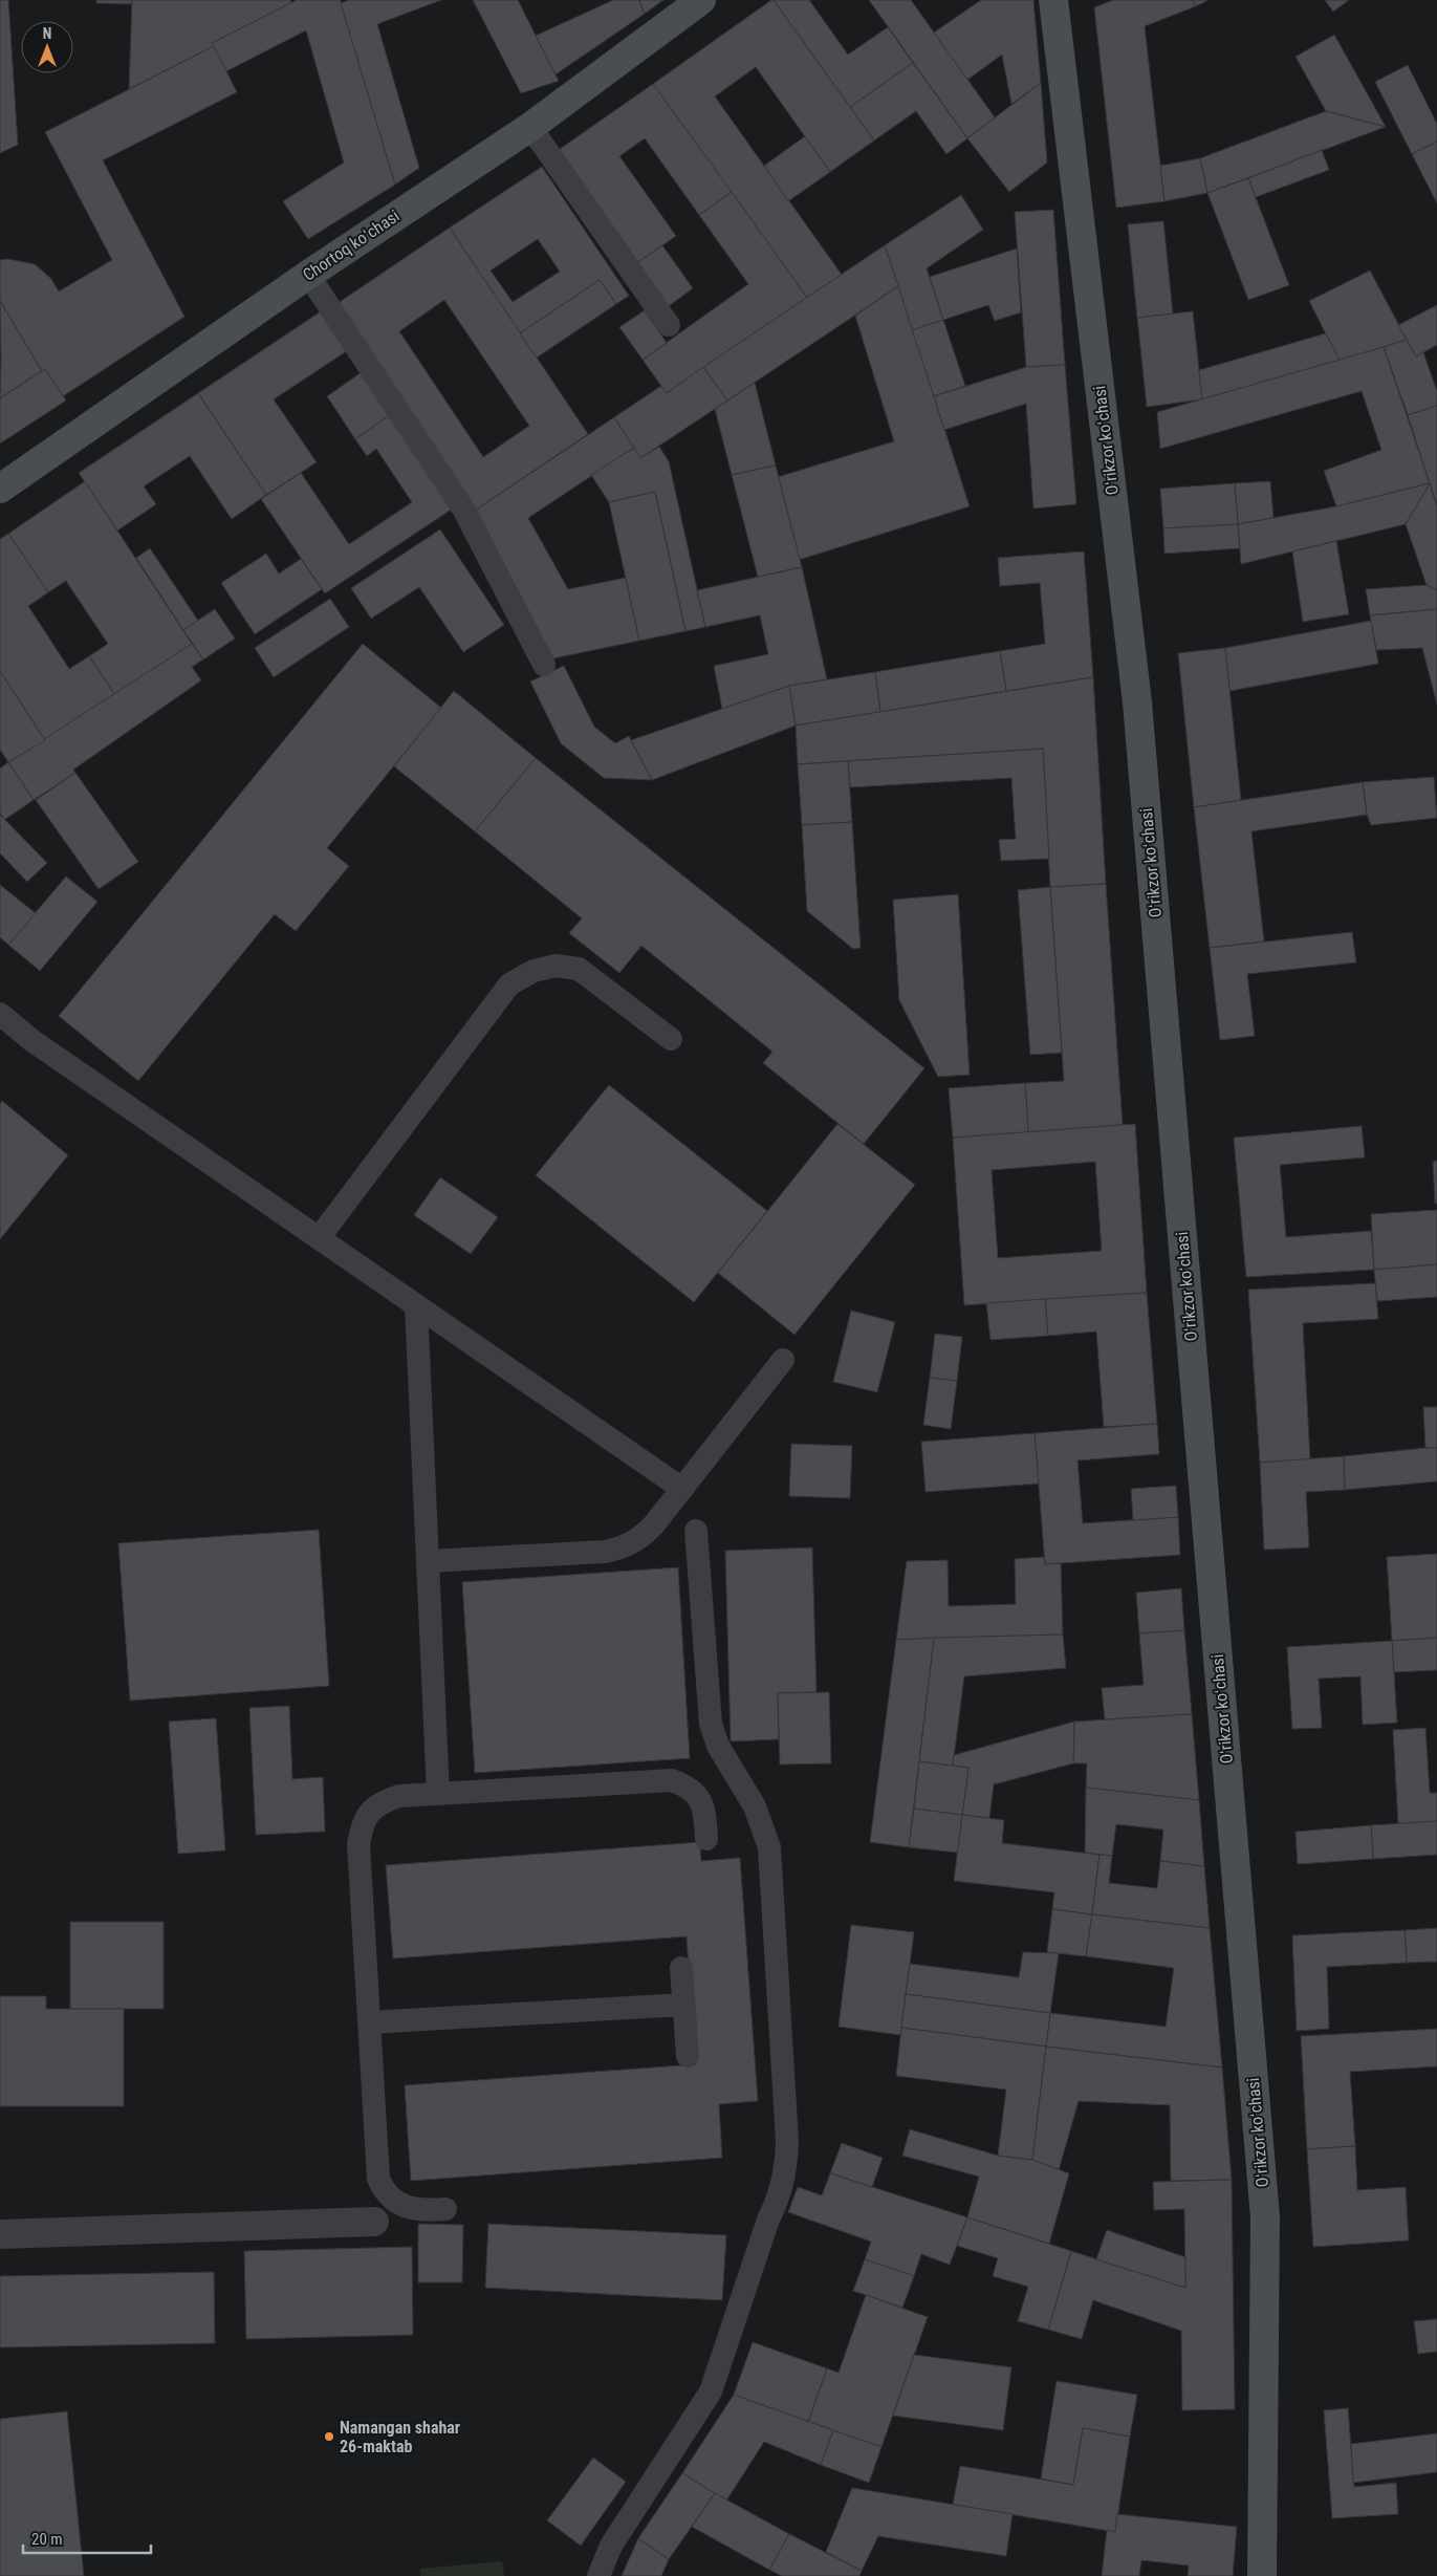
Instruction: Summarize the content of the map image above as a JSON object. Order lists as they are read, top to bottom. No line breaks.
{"streets":{"main road":["Chortoq koʻchasi","Oʻrikzor koʻchasi"]},"places":["Namangan shahar 26-maktab"],"scale_bar":"20 m","north":"top"}
